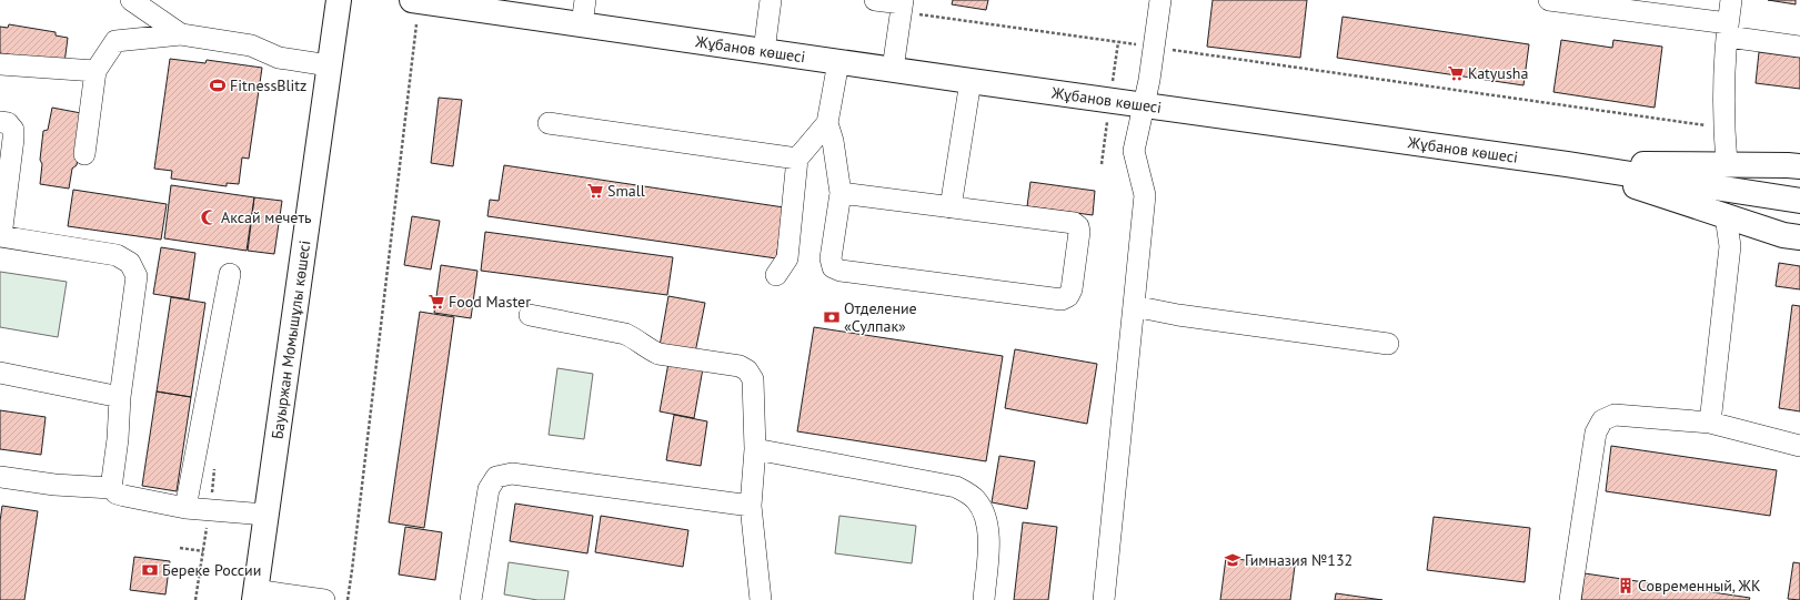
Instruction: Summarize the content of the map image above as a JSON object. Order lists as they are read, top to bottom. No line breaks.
{"streets":{"main road":["Жұбанов көшесі","Бауыржан Момышұлы көшесі"]},"places":{"supermarket":["Katyusha","Small","Food Master"],"sports":["FitnessBlitz"],"mosque":["Аксай мечеть"],"bank":["Отделение «Сулпак»","Береке России"],"school or university":["Гимназия №132"],"building":["Современный, ЖК"]}}
